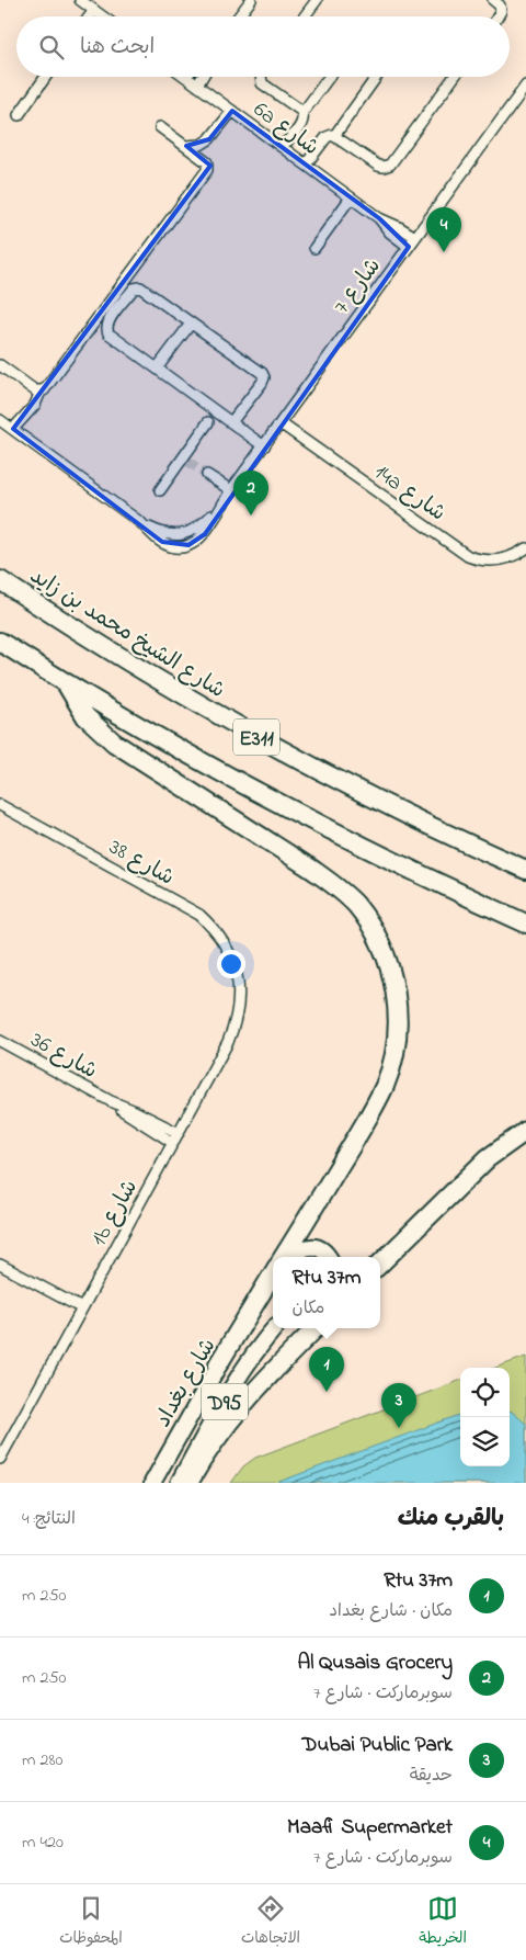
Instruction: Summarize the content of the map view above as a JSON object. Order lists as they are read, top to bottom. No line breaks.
{"streets":{"highway":["شارع الشيخ محمد بن زايد","E311"],"main road":["شارع بغداد","D95"],"street":["6a شارع","شارع 7","14a شارع","شارع 38","شارع 36","1b شارع"]},"crossings":[["6a شارع","شارع 7"],["شارع 7","14a شارع"],["شارع 38","1b شارع"],["شارع 36","1b شارع"]],"page":{"search":"ابحث هنا","pins":["4","2","1","3"],"popup":["Rtu 37m","مكان"],"heading":["بالقرب منك","النتائج: 4"],"list":[{"mark":"1","name":"Rtu 37m","note":"مكان · شارع بغداد","value":"250 m"},{"mark":"2","name":"Al Qusais Grocery","note":"سوبرماركت · شارع 7","value":"250 m"},{"mark":"3","name":"Dubai Public Park","note":"حديقة","value":"280 m"},{"mark":"4","name":"Maafi Supermarket","note":"سوبرماركت · شارع 7","value":"420 m"}],"nav":["الخريطة","الاتجاهات","المحفوظات"]}}
